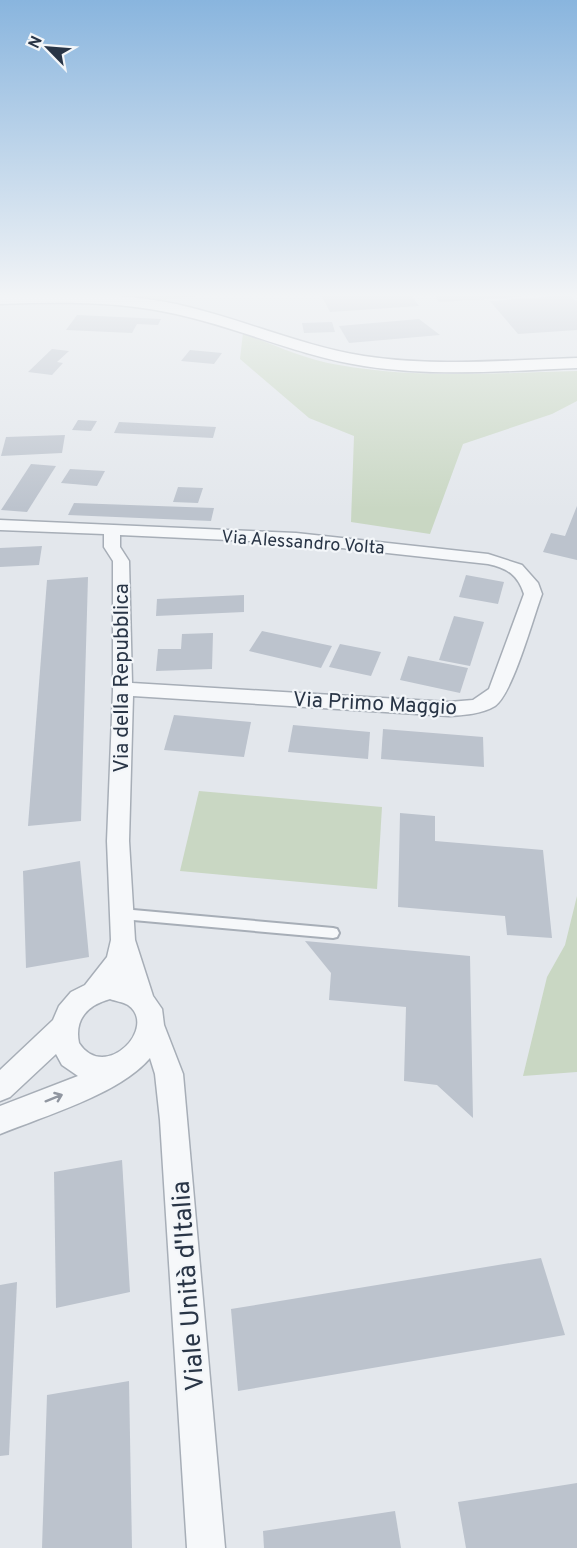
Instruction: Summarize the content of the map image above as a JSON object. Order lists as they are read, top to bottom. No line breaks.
{"streets":{"street":["Via Alessandro Volta","Via della Repubblica","Via Primo Maggio","Viale Unità d'Italia"]},"crossings":[["Via Alessandro Volta","Via della Repubblica"],["Via Alessandro Volta","Via Primo Maggio"],["Via della Repubblica","Via Primo Maggio"],["Via della Repubblica","Viale Unità d'Italia"]],"north":"top left"}
